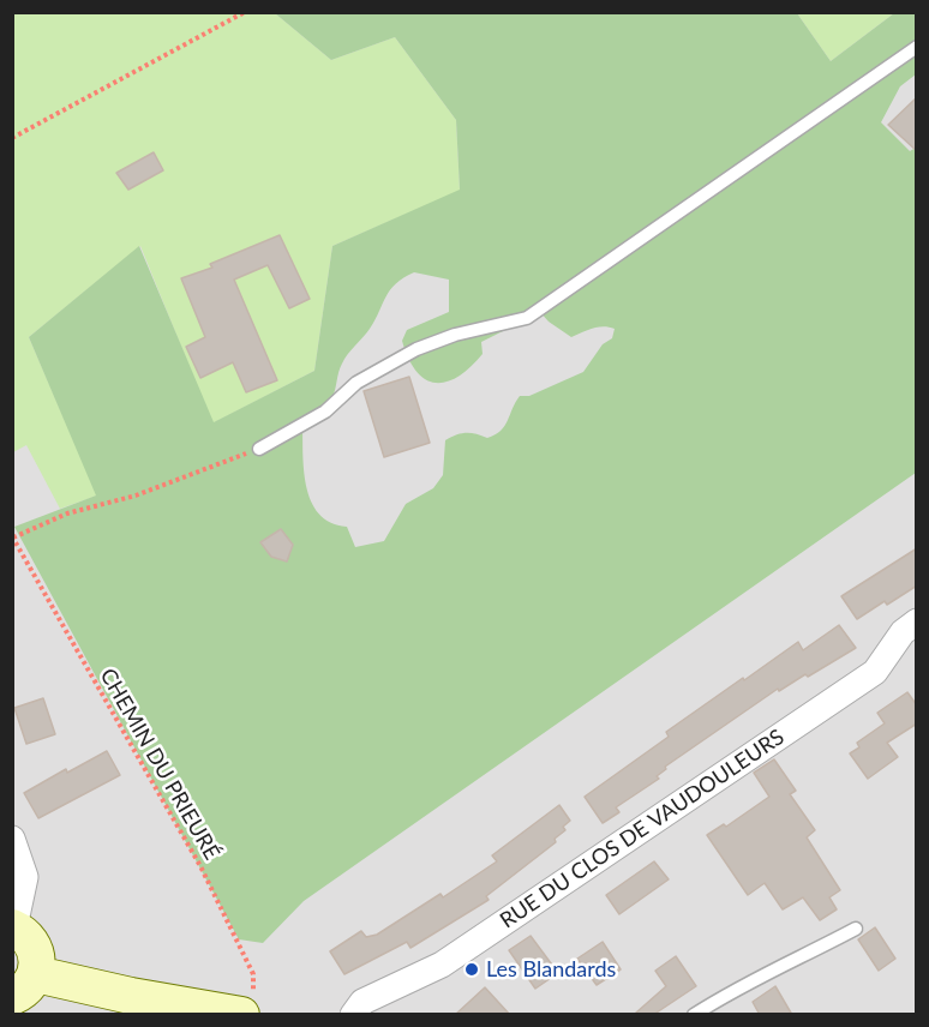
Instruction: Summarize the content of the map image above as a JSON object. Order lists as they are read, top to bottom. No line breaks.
{"streets":{"street":["RUE DU CLOS DE VAUDOULEURS"],"path":["CHEMIN DU PRIEURÉ"]},"places":["Les Blandards"]}
